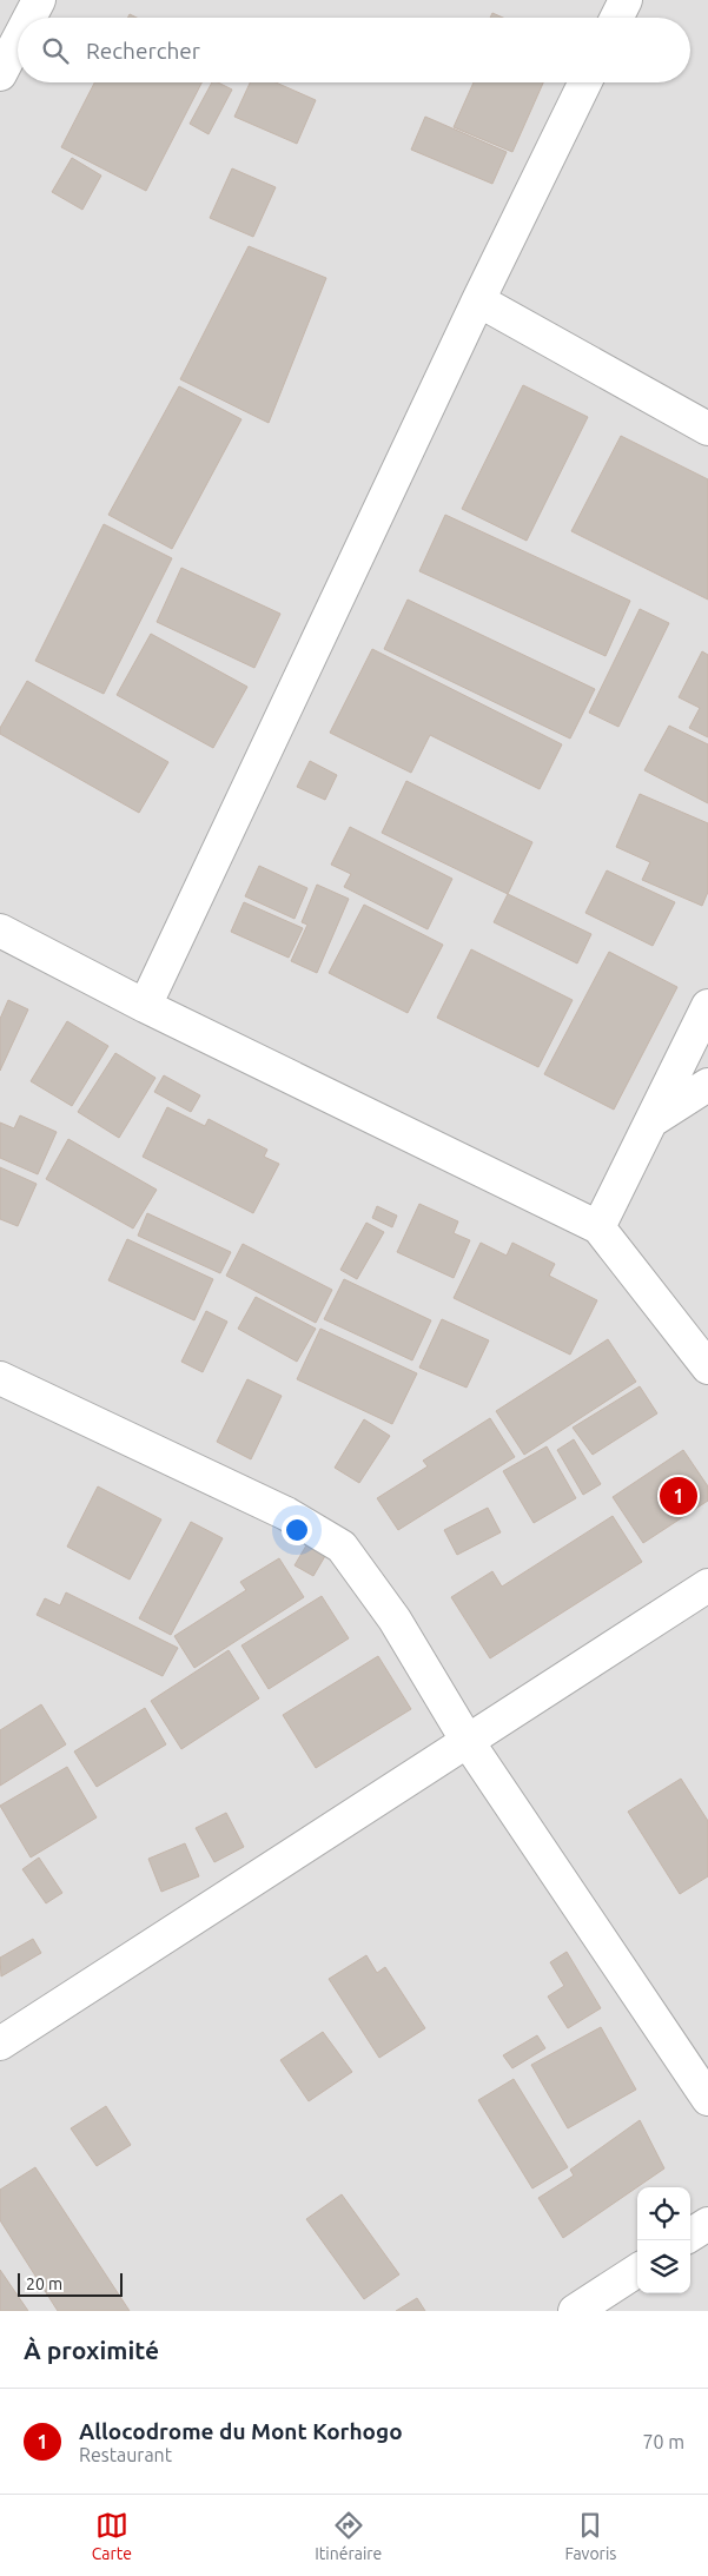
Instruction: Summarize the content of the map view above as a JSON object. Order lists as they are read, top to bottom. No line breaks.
{"scale_bar":"20 m","page":{"search":"Rechercher","pins":"1","scale":"20 m","heading":"À proximité","list":[{"mark":"1","name":"Allocodrome du Mont Korhogo","note":"Restaurant","value":"70 m"}],"nav":["Carte","Itinéraire","Favoris"]}}
